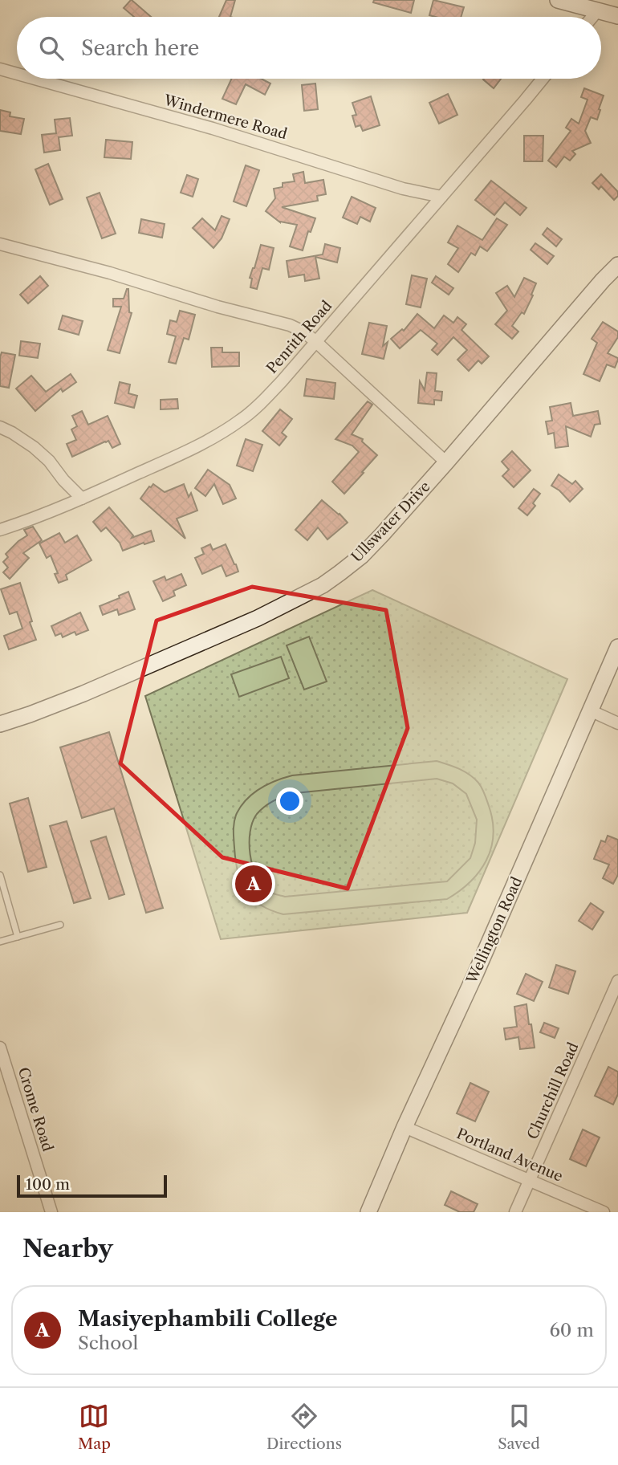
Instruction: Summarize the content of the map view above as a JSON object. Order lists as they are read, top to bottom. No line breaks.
{"streets":{"street":["Windermere Road","Penrith Road","Ullswater Drive","Wellington Road","Churchill Road","Crome Road","Portland Avenue"]},"crossings":[["Windermere Road","Penrith Road"],["Wellington Road","Portland Avenue"],["Churchill Road","Portland Avenue"]],"scale_bar":"100 m","page":{"search":"Search here","pins":"A","scale":"100 m","heading":"Nearby","list":[{"mark":"A","name":"Masiyephambili College","note":"School","value":"60 m"}],"nav":["Map","Directions","Saved"]}}
